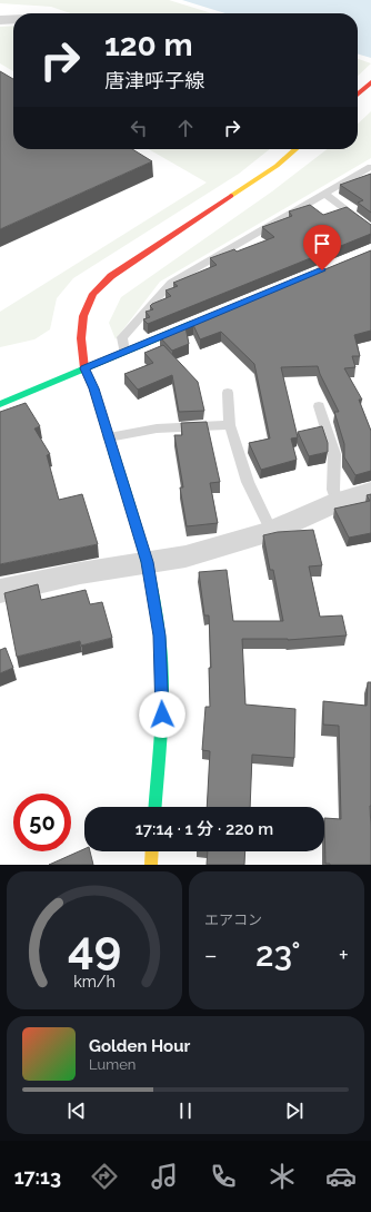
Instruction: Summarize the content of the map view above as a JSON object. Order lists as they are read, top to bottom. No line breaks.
{"page":{"turn":["120 m","唐津呼子線"],"limit":"50","trip":"17:14 · 1 分 · 220 m","tile":"エアコン","heat":["−","23°","+"],"song":["Golden Hour","Lumen"],"tabs":"17:13","gauge":["49","km/h"]}}
